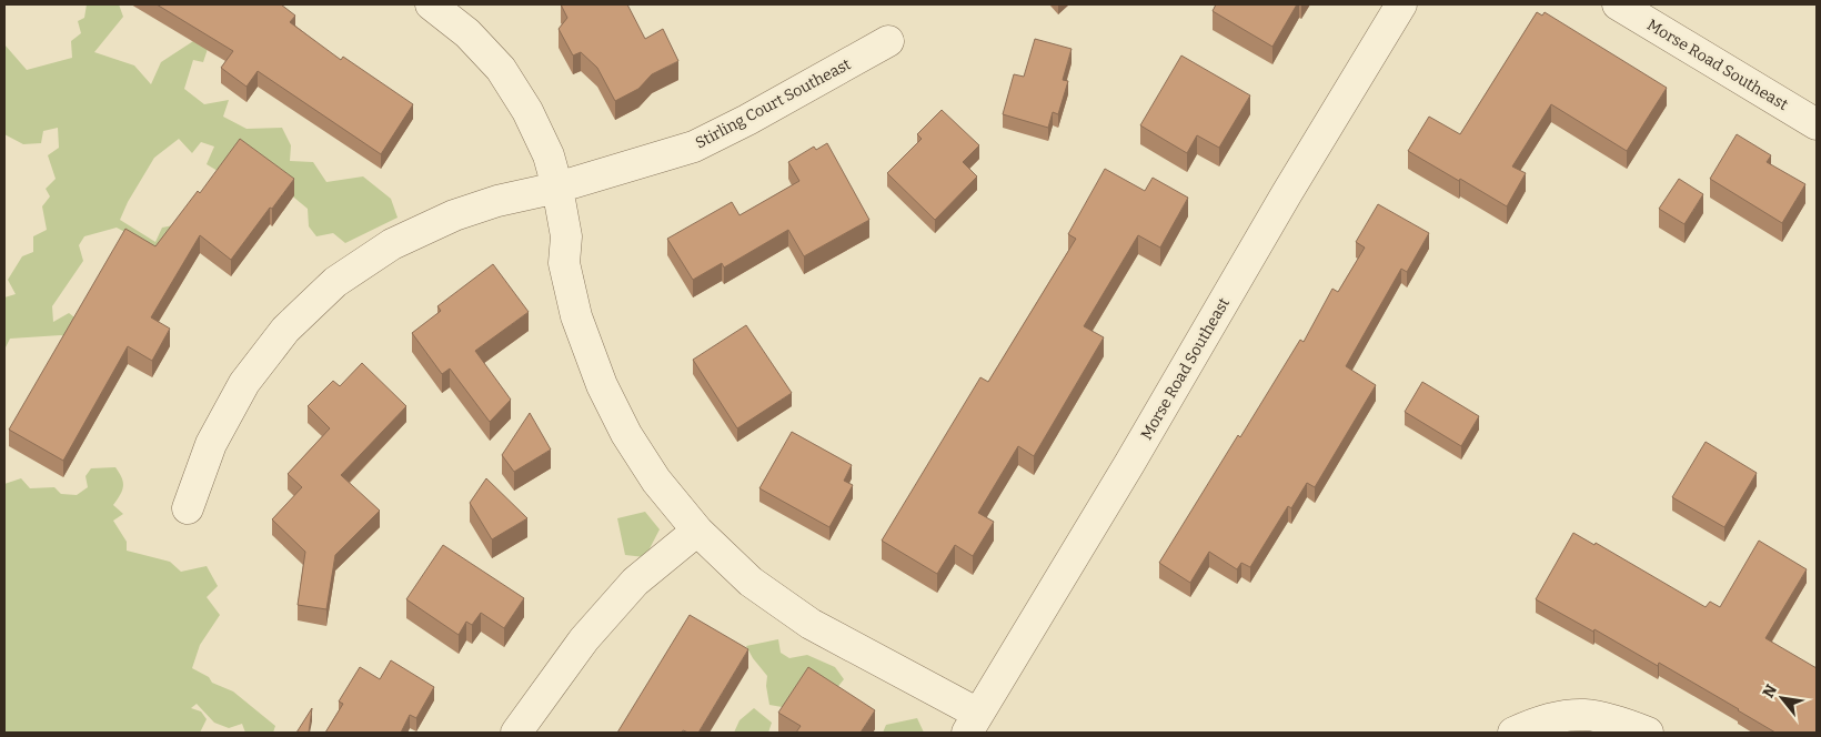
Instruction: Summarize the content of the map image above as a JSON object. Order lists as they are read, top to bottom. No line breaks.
{"streets":{"street":["Morse Road Southeast","Stirling Court Southeast"]},"north":"top left"}
